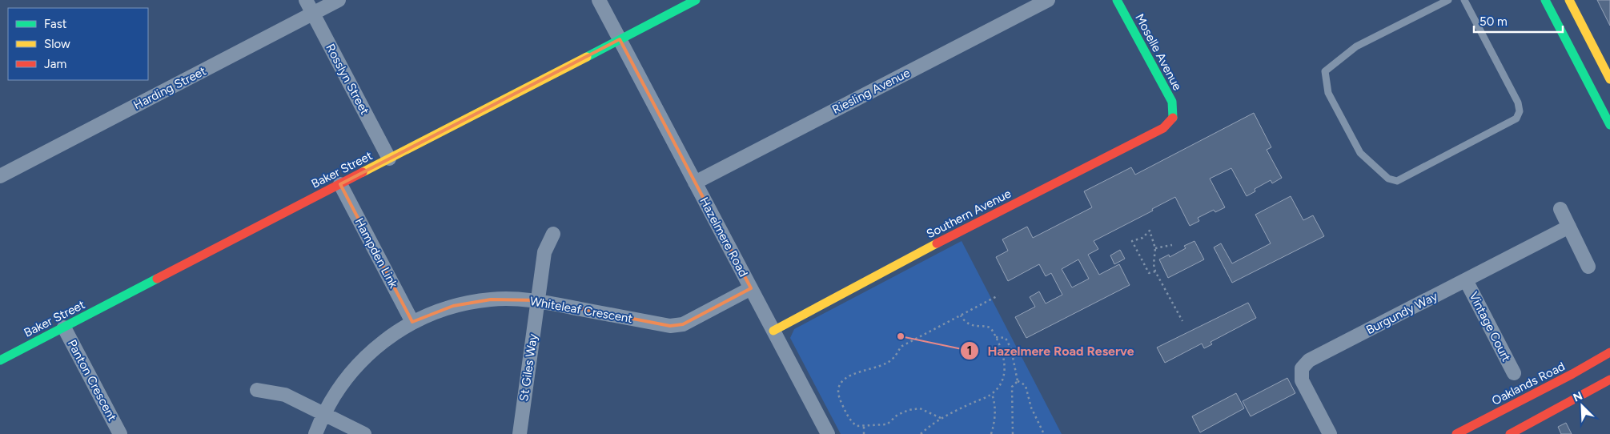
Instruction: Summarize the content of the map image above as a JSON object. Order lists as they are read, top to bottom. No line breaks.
{"streets":{"street":["Moselle Avenue","Rosslyn Street","Harding Street","Riesling Avenue","Baker Street","Southern Avenue","Hazelmere Road","Hampden Link","Whiteleaf Crescent","Burgundy Way","Vintage Court","St Giles Way","Panton Crescent","Oaklands Road"]},"crossings":[["Moselle Avenue","Southern Avenue"],["Rosslyn Street","Harding Street"],["Rosslyn Street","Baker Street"],["Riesling Avenue","Hazelmere Road"],["Baker Street","Hazelmere Road"],["Baker Street","Hampden Link"],["Baker Street","Panton Crescent"],["Southern Avenue","Hazelmere Road"],["Hazelmere Road","Whiteleaf Crescent"],["Hampden Link","Whiteleaf Crescent"],["Whiteleaf Crescent","St Giles Way"],["Burgundy Way","Vintage Court"]],"places":["Hazelmere Road Reserve"],"legend":["Fast","Slow","Jam"],"scale_bar":"50 m","north":"top left"}
